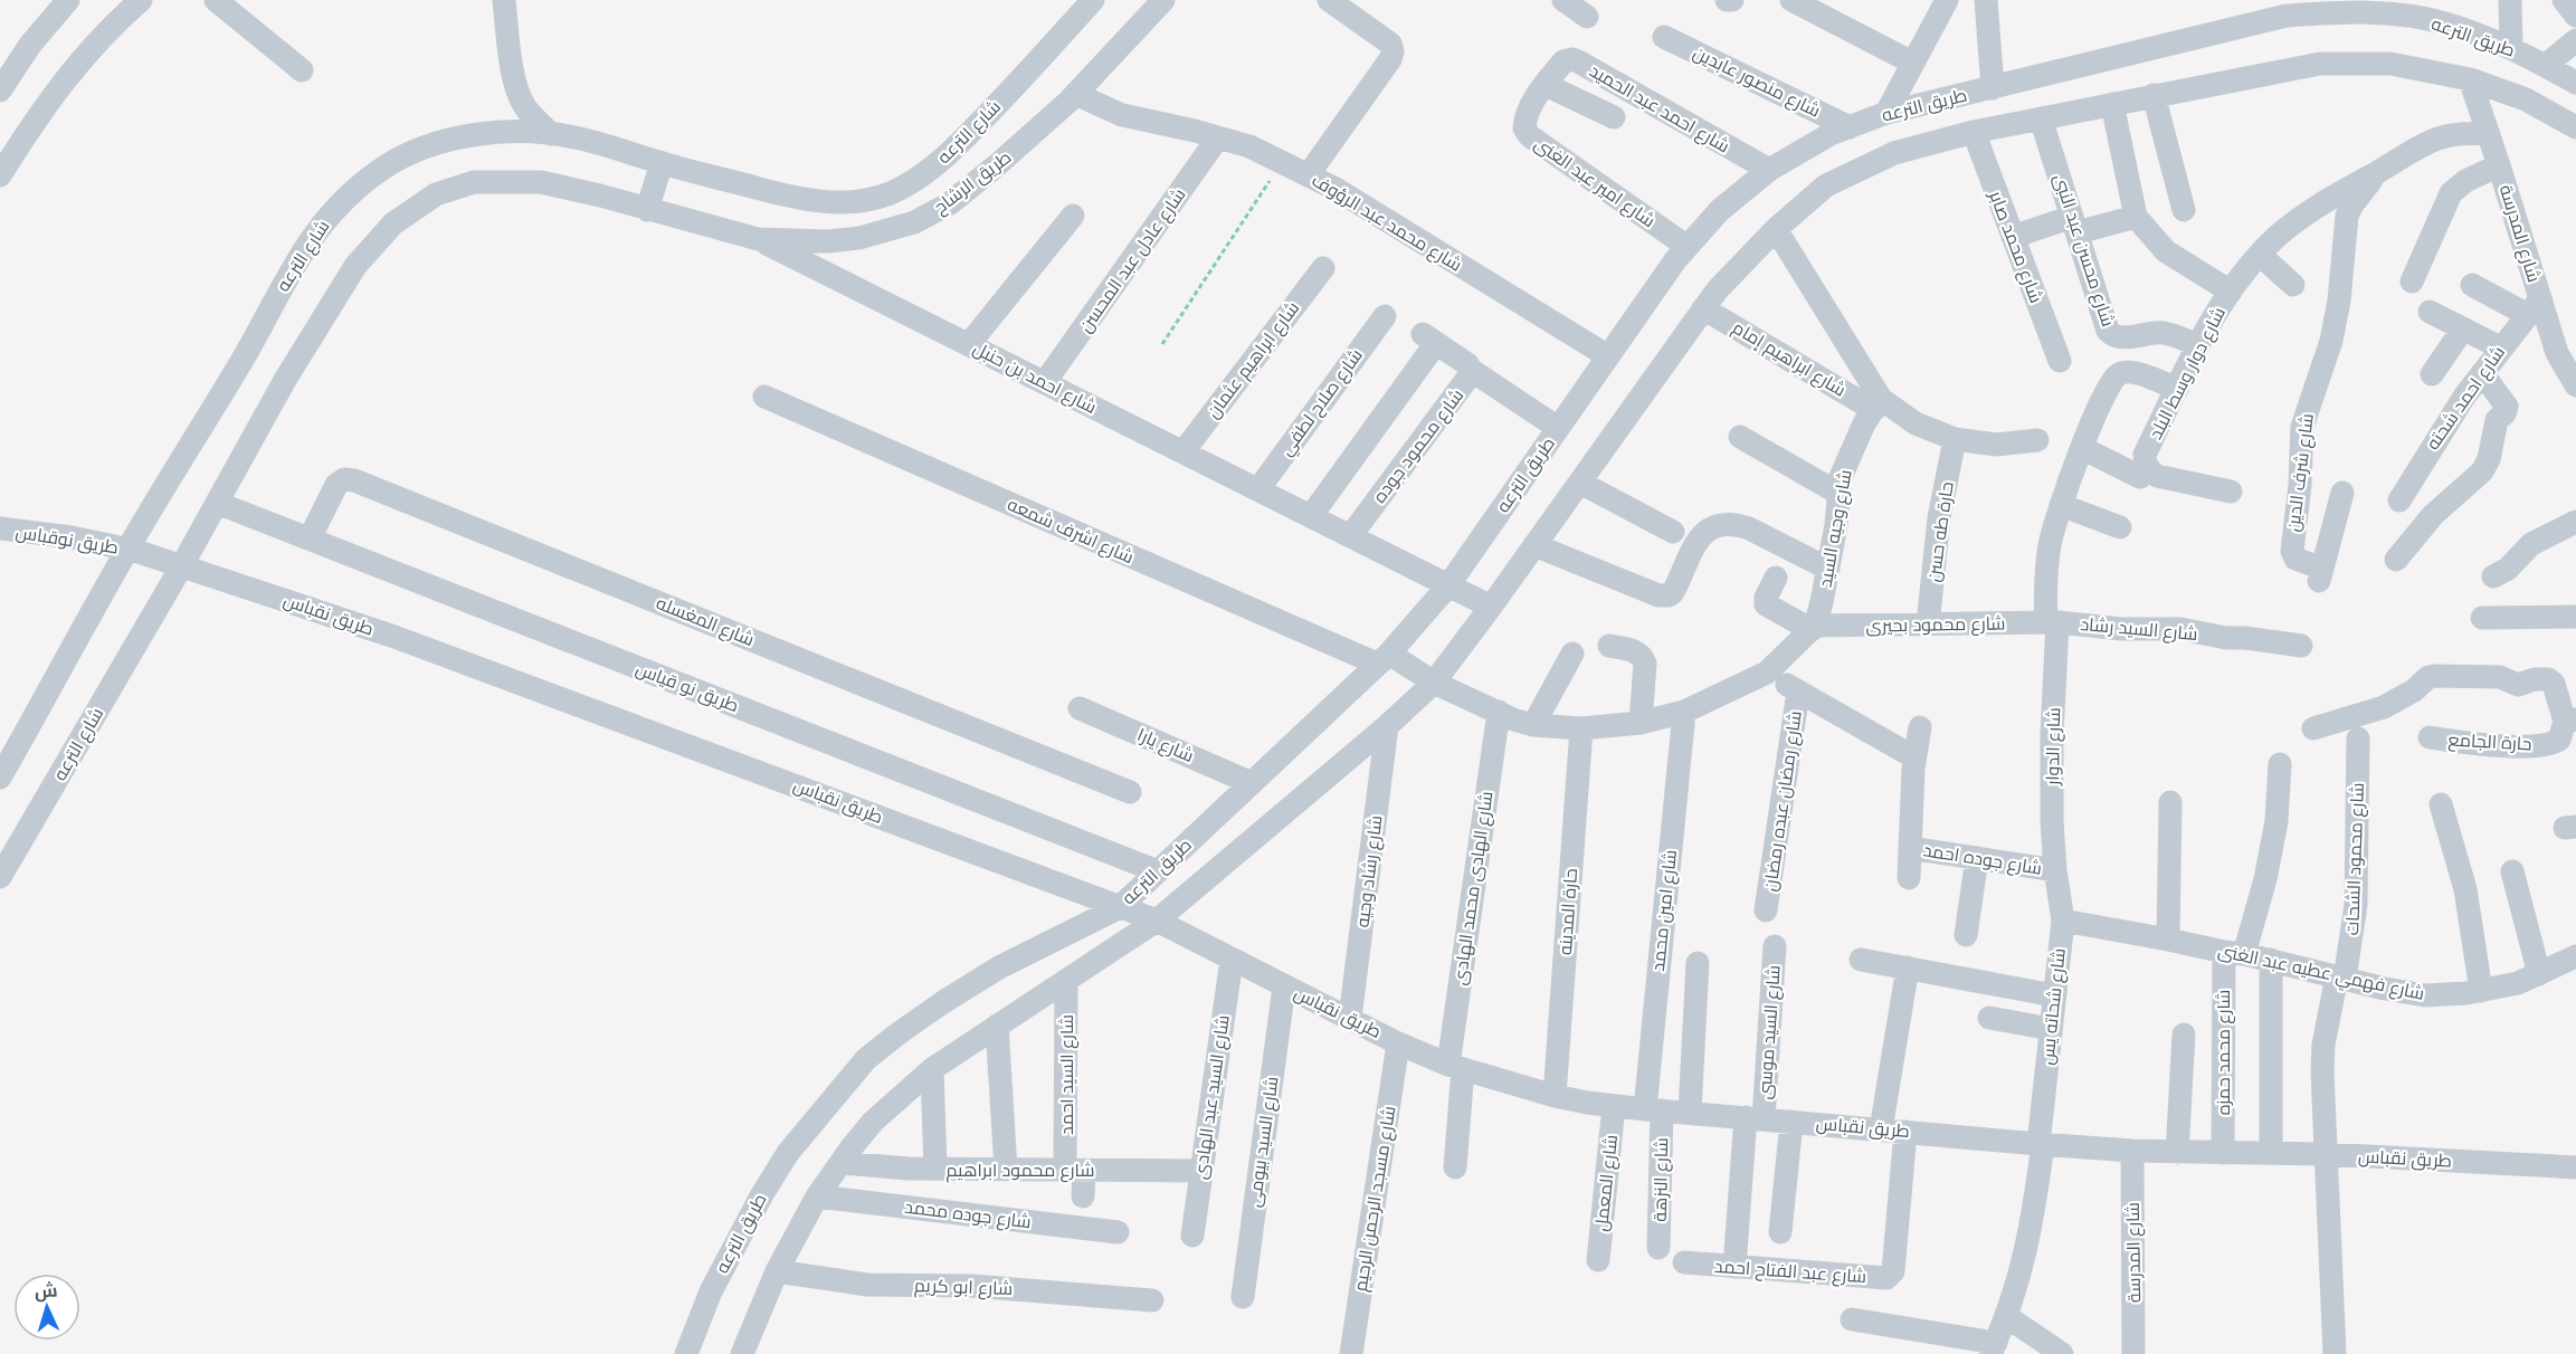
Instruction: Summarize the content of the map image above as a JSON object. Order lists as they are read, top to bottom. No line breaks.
{"streets":{"street":["طريق الترعه","شارع منصور عابدين","شارع احمد عبد الحميد","شارع الترعه","طريق الرشاح","شارع امير عبد الغنى","شارع محمد عبد الرؤوف","شارع المدرسة","شارع محمد صابر","شارع محسن عبد النبى","شارع عادل عبد المحسن","شارع ابراهيم إمام","شارع ابراهيم عثمان","شارع دوار وسط البلد","شارع احمد بن حنبل","شارع احمد شحته","شارع صلاح لطفي","شارع محمود جوده","شارع شرف الدين","شارع وجيه السيد","شارع اشرف شمعه","حارة طه حسن","طريق نوقباس","طريق نقباس","شارع المغسله","شارع محمود بحيرى","شارع السيد رشاد","طريق نو قياس","حارة الجامع","شارع يارا","شارع الدوار","شارع رمضان عبده رمضان","شارع جوده احمد","شارع محمود الشحات","شارع رشاد وجيه","شارع الهادى محمد الهادى","شارع امين محمد","حارة المدينه","شارع فهمي عطيه عبد الغنى","شارع شحاته يس","شارع السيد موسى","شارع محمد حمزه","شارع السيد احمد","شارع السيد عبد الهادى","شارع السيد بيومى","شارع محمود ابراهيم","شارع النزهة","شارع المعمل","شارع مسجد الرحمن الرحيم","شارع جوده محمد","شارع عبد الفتاح احمد","شارع ابو كريم"]},"crossings":[["طريق الترعه","شارع منصور عابدين"],["طريق الترعه","شارع احمد عبد الحميد"],["طريق الترعه","شارع امير عبد الغنى"],["طريق الترعه","شارع محمد عبد الرؤوف"],["طريق الترعه","شارع المدرسة"],["طريق الترعه","شارع محمد صابر"],["طريق الترعه","شارع محسن عبد النبى"],["طريق الترعه","شارع ابراهيم إمام"],["طريق الترعه","شارع احمد بن حنبل"],["طريق الترعه","شارع اشرف شمعه"],["طريق الترعه","طريق نقباس"],["طريق الترعه","طريق نو قياس"],["طريق الترعه","شارع يارا"],["طريق الترعه","شارع رشاد وجيه"],["طريق الترعه","شارع السيد احمد"],["طريق الترعه","شارع محمود ابراهيم"],["طريق الترعه","شارع جوده محمد"],["طريق الترعه","شارع ابو كريم"],["شارع احمد عبد الحميد","شارع امير عبد الغنى"],["شارع الترعه","طريق الرشاح"],["شارع الترعه","طريق نوقباس"],["شارع الترعه","طريق نقباس"],["شارع الترعه","طريق نو قياس"],["طريق الرشاح","شارع محمد عبد الرؤوف"],["طريق الرشاح","شارع احمد بن حنبل"],["شارع محمد عبد الرؤوف","شارع عادل عبد المحسن"],["شارع المدرسة","شارع دوار وسط البلد"],["شارع المدرسة","شارع احمد شحته"],["شارع المدرسة","طريق نقباس"],["شارع محسن عبد النبى","شارع دوار وسط البلد"],["شارع عادل عبد المحسن","شارع احمد بن حنبل"],["شارع ابراهيم إمام","شارع وجيه السيد"],["شارع ابراهيم إمام","حارة طه حسن"],["شارع ابراهيم عثمان","شارع احمد بن حنبل"],["شارع دوار وسط البلد","شارع شرف الدين"],["شارع دوار وسط البلد","شارع الدوار"],["شارع احمد بن حنبل","شارع صلاح لطفي"],["شارع احمد بن حنبل","شارع محمود جوده"],["شارع وجيه السيد","شارع اشرف شمعه"],["شارع وجيه السيد","شارع محمود بحيرى"],["شارع اشرف شمعه","شارع محمود بحيرى"],["شارع اشرف شمعه","شارع الهادى محمد الهادى"],["شارع اشرف شمعه","شارع امين محمد"],["شارع اشرف شمعه","حارة المدينه"],["حارة طه حسن","شارع محمود بحيرى"],["طريق نوقباس","طريق نقباس"],["طريق نقباس","شارع محمود الشحات"],["طريق نقباس","شارع رشاد وجيه"],["طريق نقباس","شارع الهادى محمد الهادى"],["طريق نقباس","شارع امين محمد"],["طريق نقباس","حارة المدينه"],["طريق نقباس","شارع شحاته يس"],["طريق نقباس","شارع السيد موسى"],["طريق نقباس","شارع محمد حمزه"],["طريق نقباس","شارع السيد عبد الهادى"],["طريق نقباس","شارع السيد بيومى"],["طريق نقباس","شارع النزهة"],["طريق نقباس","شارع المعمل"],["طريق نقباس","شارع مسجد الرحمن الرحيم"],["طريق نقباس","شارع عبد الفتاح احمد"],["شارع المغسله","طريق نو قياس"],["شارع محمود بحيرى","شارع السيد رشاد"],["شارع محمود بحيرى","شارع الدوار"],["شارع السيد رشاد","شارع الدوار"],["شارع الدوار","شارع جوده احمد"],["شارع الدوار","شارع شحاته يس"],["شارع جوده احمد","شارع شحاته يس"],["شارع محمود الشحات","شارع فهمي عطيه عبد الغنى"],["شارع امين محمد","شارع النزهة"],["شارع فهمي عطيه عبد الغنى","شارع شحاته يس"],["شارع فهمي عطيه عبد الغنى","شارع محمد حمزه"],["شارع السيد موسى","شارع عبد الفتاح احمد"],["شارع السيد احمد","شارع محمود ابراهيم"],["شارع السيد عبد الهادى","شارع محمود ابراهيم"]],"north":"top"}
